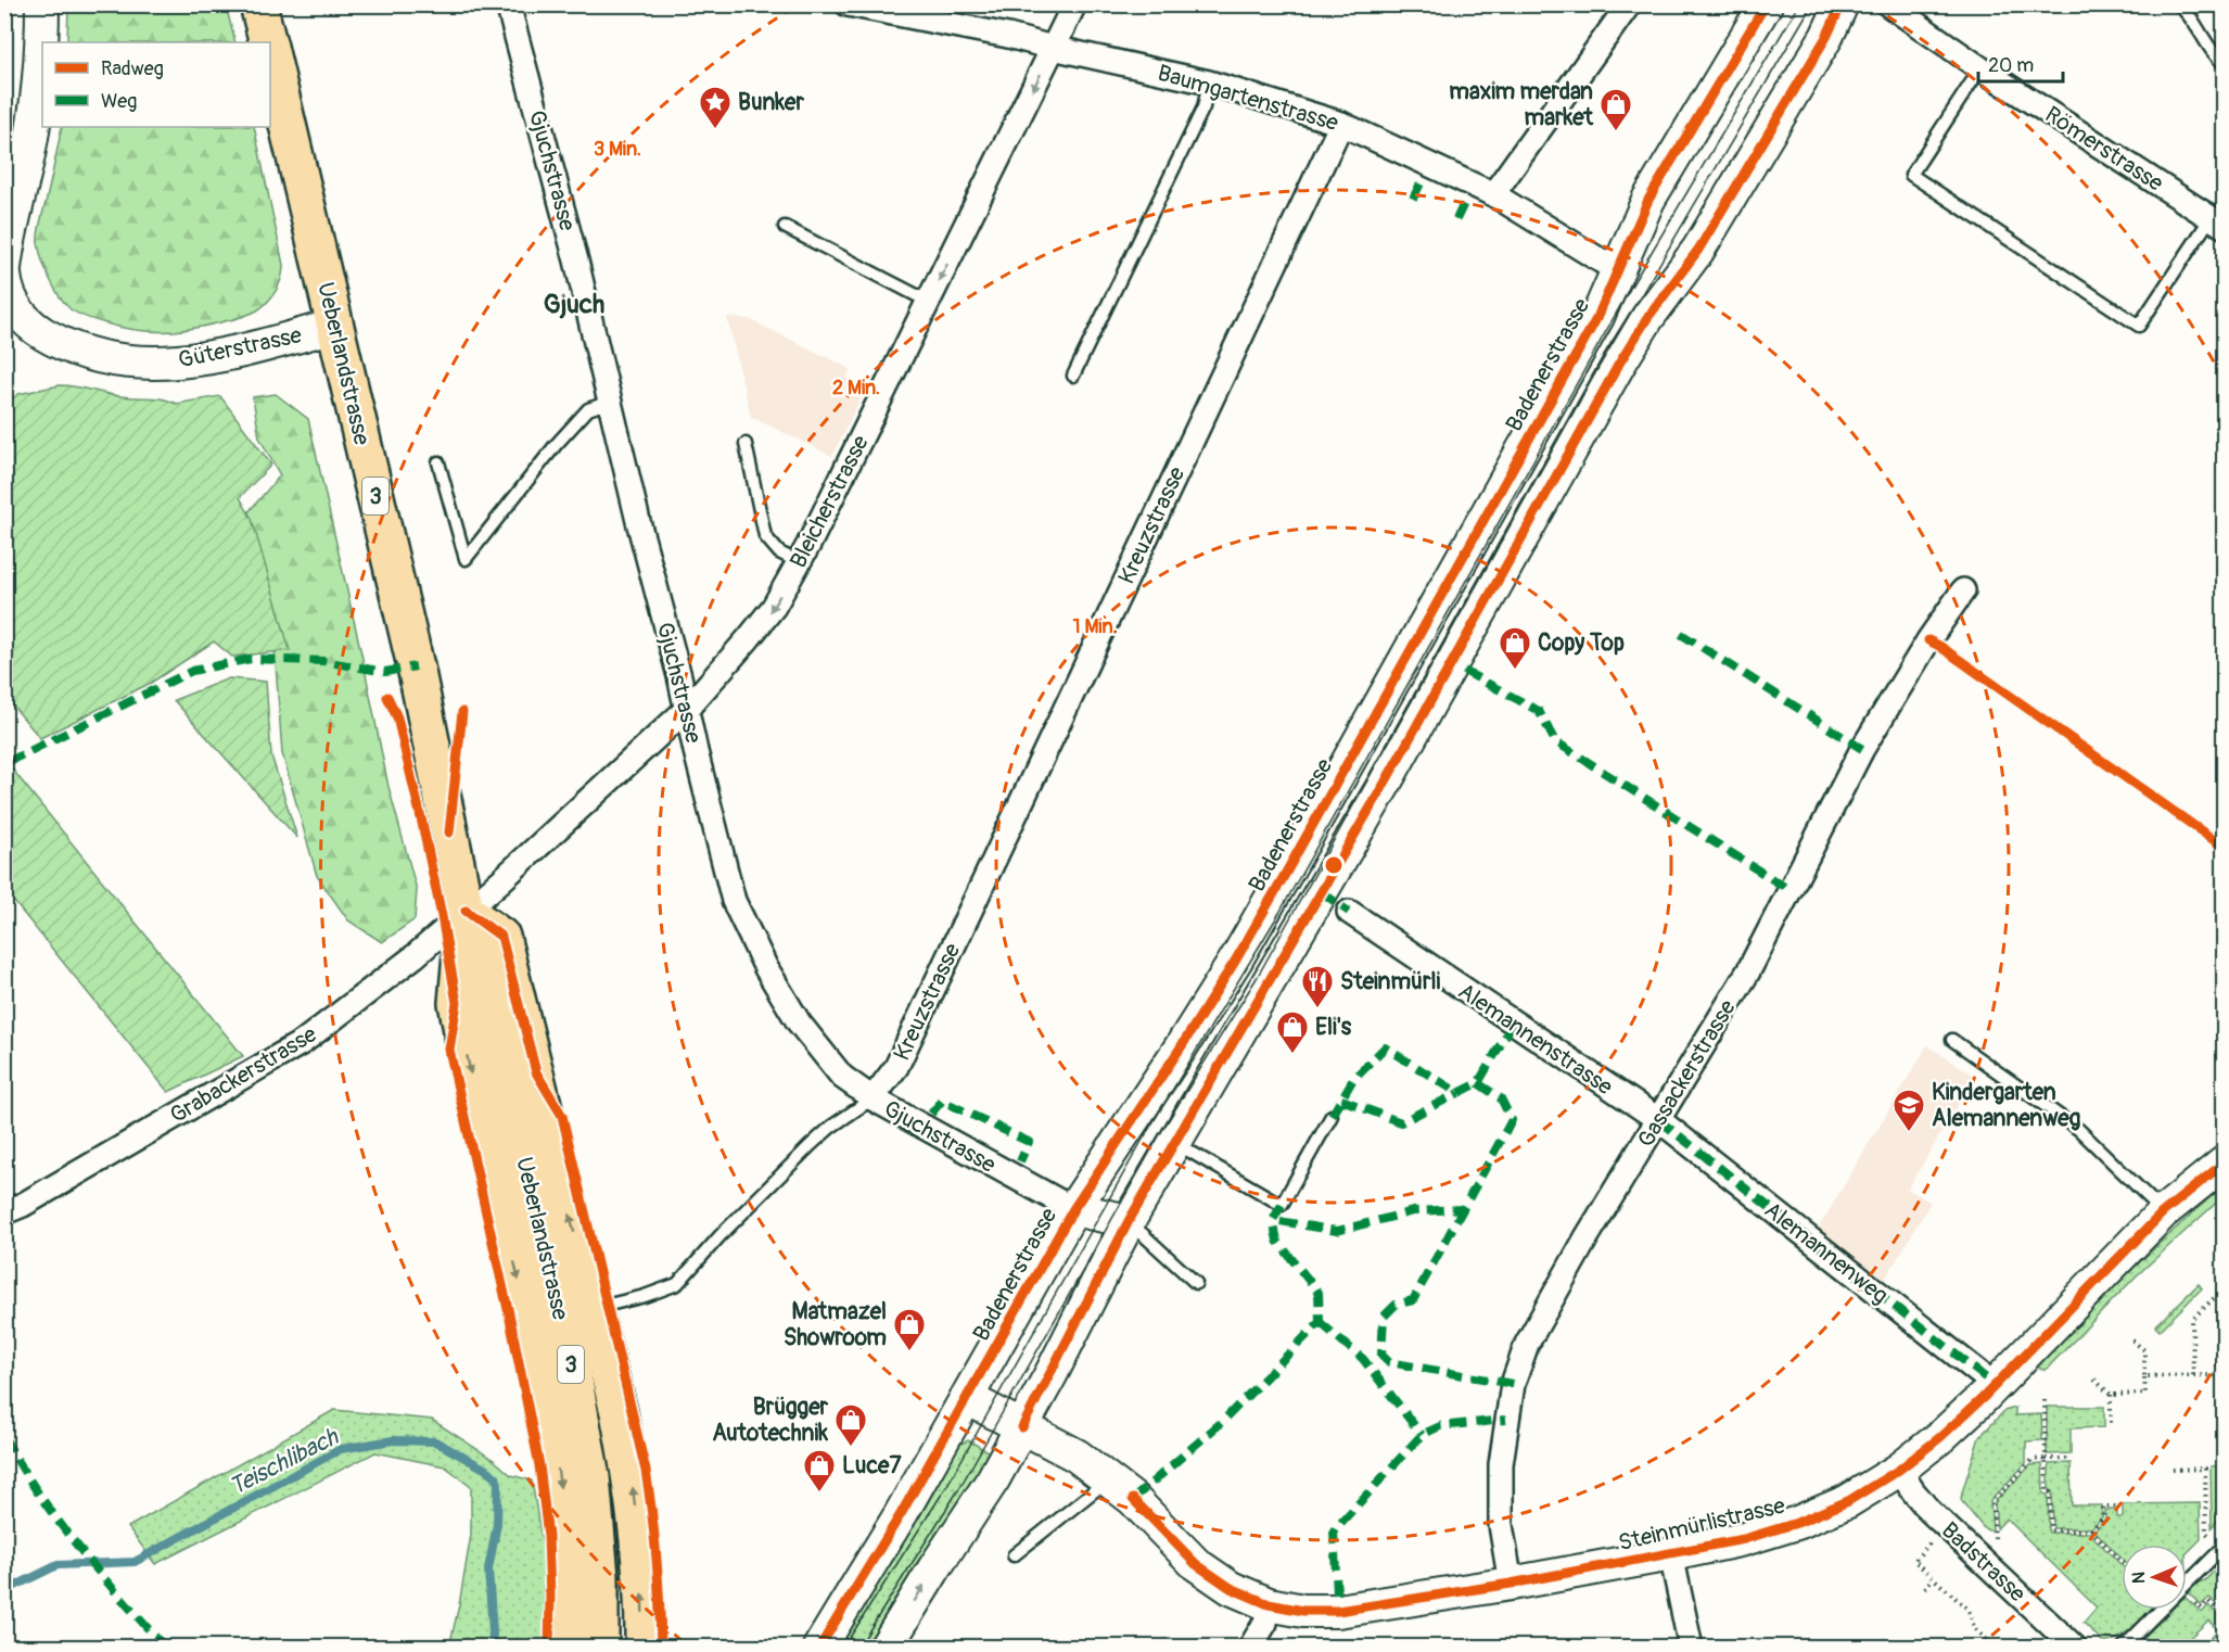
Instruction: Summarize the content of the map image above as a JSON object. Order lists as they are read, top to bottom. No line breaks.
{"streets":{"main road":["Güterstrasse","Ueberlandstrasse","Badenerstrasse","3","Steinmürlistrasse"],"street":["Baumgartenstrasse","Römerstrasse","Gjuchstrasse","Bleicherstrasse","Kreuzstrasse","Alemannenstrasse","Gassackerstrasse","Grabackerstrasse","Alemannenweg","Badstrasse"]},"crossings":[["Baumgartenstrasse","Badenerstrasse"],["Baumgartenstrasse","Bleicherstrasse"],["Baumgartenstrasse","Kreuzstrasse"],["Gjuchstrasse","Badenerstrasse"],["Gjuchstrasse","Bleicherstrasse"],["Gjuchstrasse","Kreuzstrasse"],["Güterstrasse","Ueberlandstrasse"],["Ueberlandstrasse","Bleicherstrasse"],["Ueberlandstrasse","Grabackerstrasse"],["Badenerstrasse","Steinmürlistrasse"],["Bleicherstrasse","Grabackerstrasse"],["Alemannenstrasse","Gassackerstrasse"],["Alemannenstrasse","Alemannenweg"],["Gassackerstrasse","Alemannenweg"],["Gassackerstrasse","Steinmürlistrasse"],["Alemannenweg","Steinmürlistrasse"],["Steinmürlistrasse","Badstrasse"]],"one_way":["Bleicherstrasse"],"districts":["Gjuch"],"water":["Teischlibach"],"places":{"place":["Bunker"],"shop":["maxim merdan market","Copy Top","Eli's","Matmazel Showroom","Brügger Autotechnik","Luce7"],"restaurant":["Steinmürli"],"school or university":["Kindergarten Alemannenweg"]},"legend":["Radweg","Weg"],"scale_bar":"20 m","north":"left","rings":["3 Min.","2 Min.","1 Min."]}
